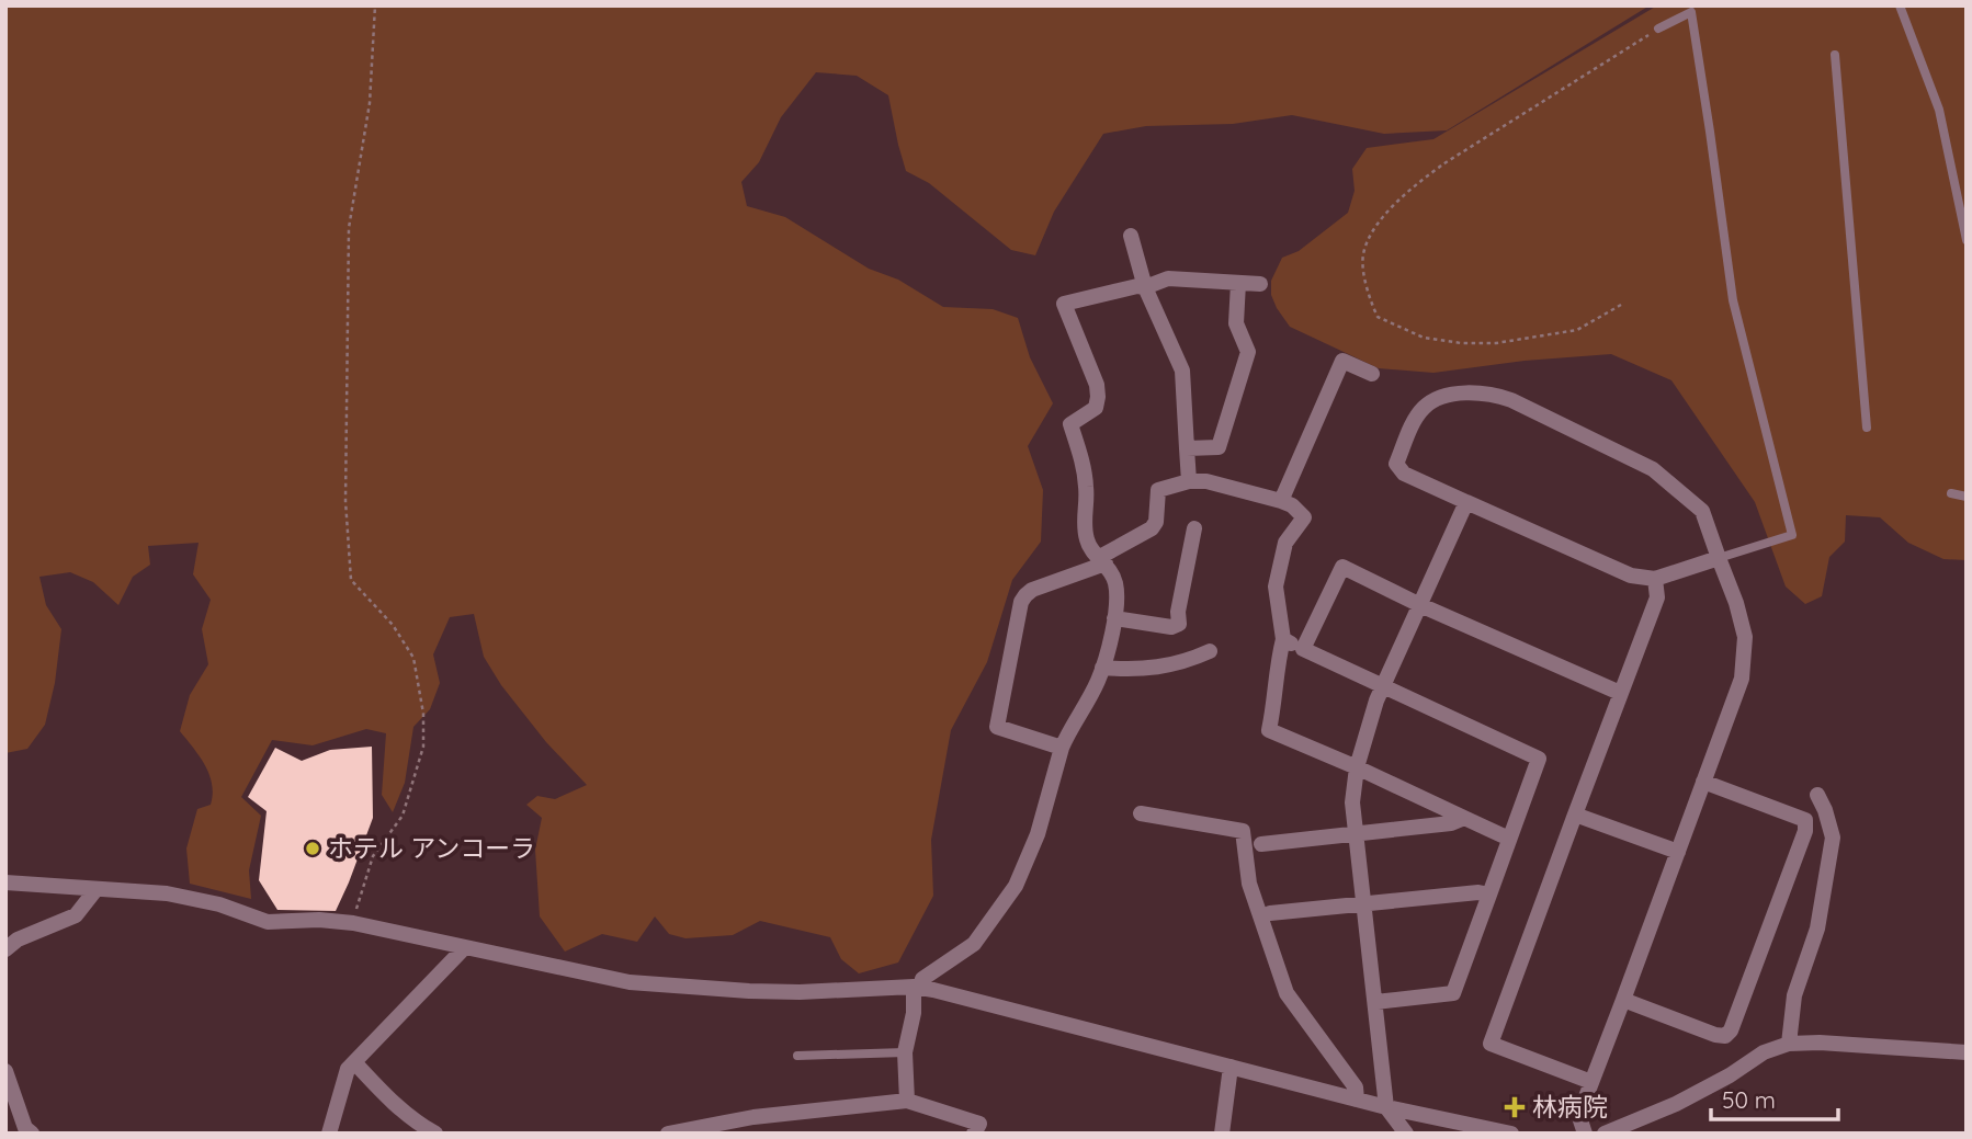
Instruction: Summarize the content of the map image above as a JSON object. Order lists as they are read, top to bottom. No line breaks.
{"places":{"other":["ホテル アンコーラ"],"health":["林病院"]},"scale_bar":"50 m"}
